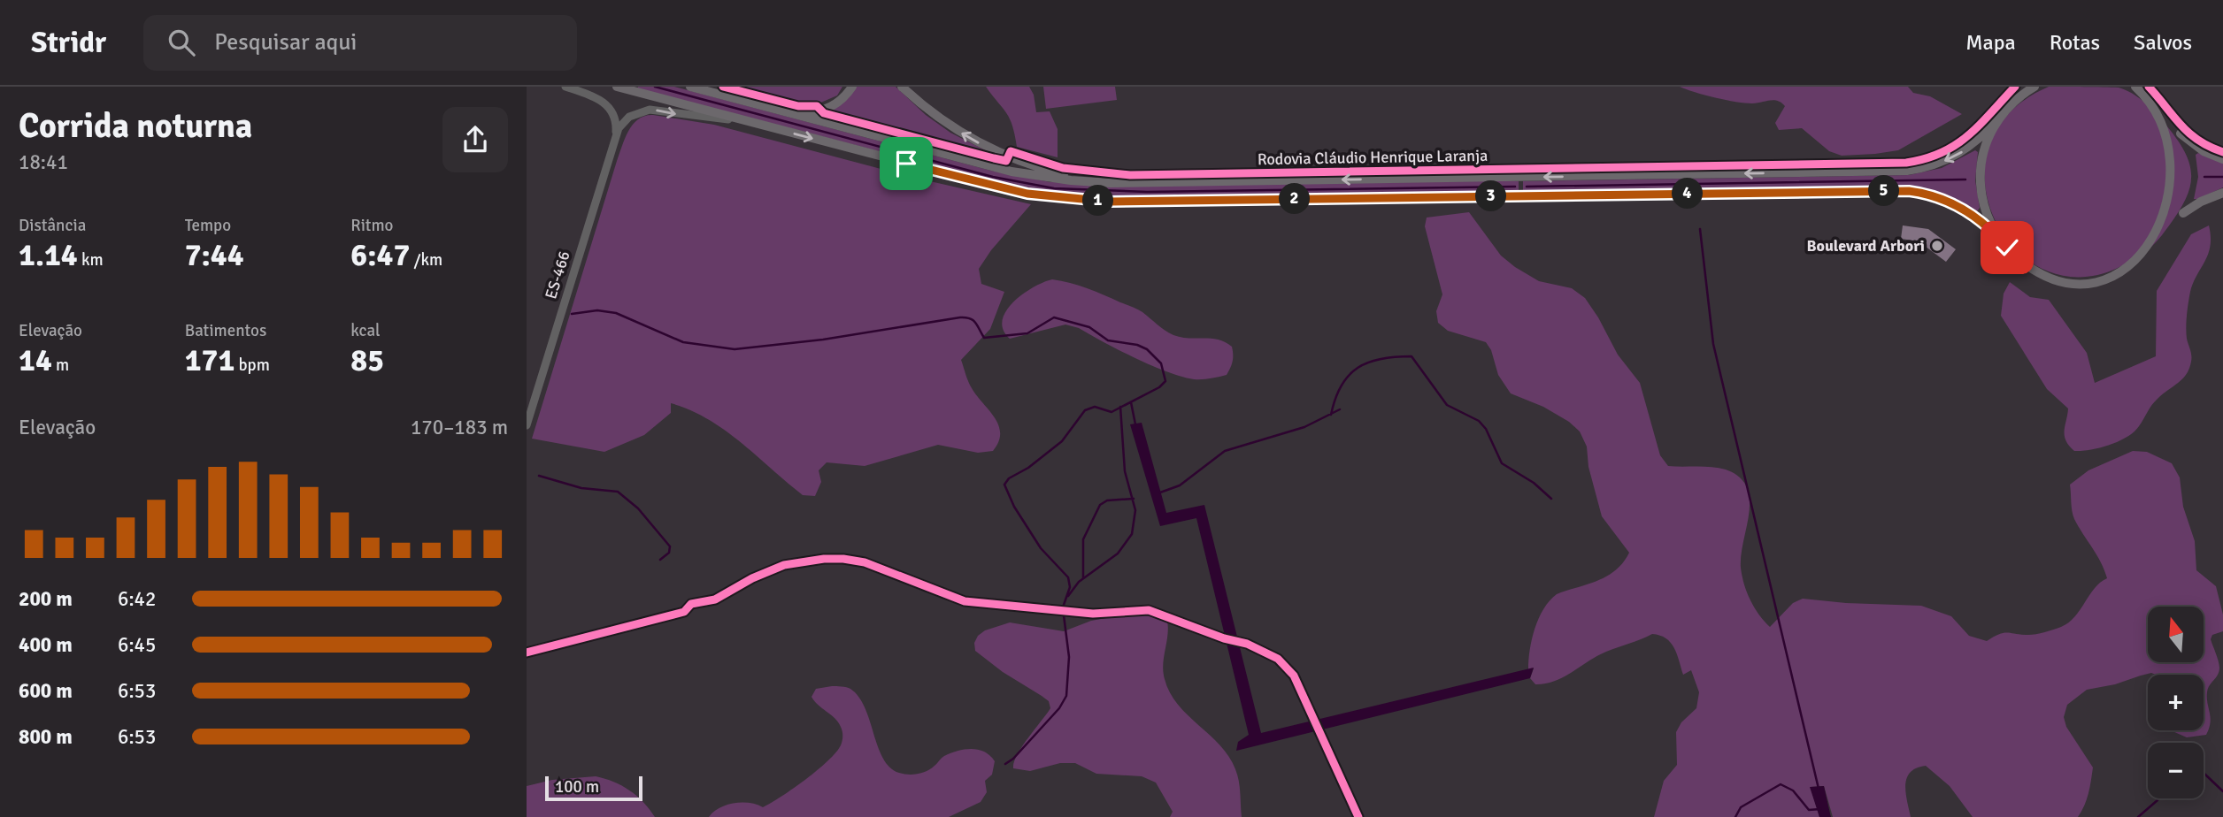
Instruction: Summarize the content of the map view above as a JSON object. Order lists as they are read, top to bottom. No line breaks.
{"streets":{"main road":["Rodovia Cláudio Henrique Laranja"],"street":["ES-466"]},"places":["Boulevard Arbori"],"scale_bar":"100 m","north":"top","page":{"header":"Stridr","search":"Pesquisar aqui","nav":["Mapa","Rotas","Salvos"],"heading":["Corrida noturna","18:41"],"pins":["5","4","3","2","1"],"stats":[["Distância","1.14 km"],["Tempo","7:44"],["Ritmo","6:47 /km"],["Elevação","14 m"],["Batimentos","171 bpm"],["kcal","85"]],"chart":["Elevação","170–183 m"],"list":[{"name":"200 m","note":"6:42"},{"name":"400 m","note":"6:45"},{"name":"600 m","note":"6:53"},{"name":"800 m","note":"6:53"}],"map_buttons":["+","−"],"scale":"100 m"}}
